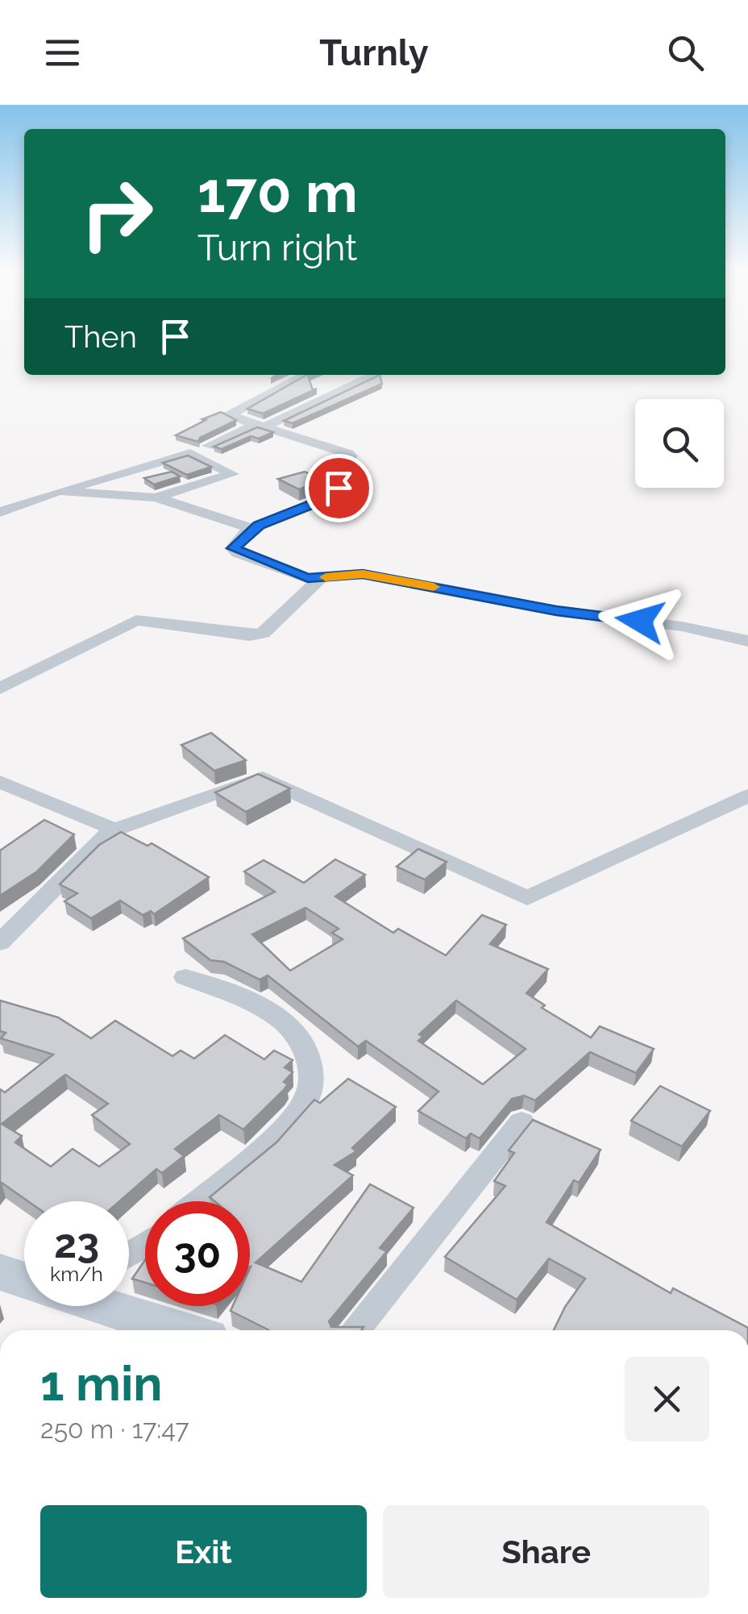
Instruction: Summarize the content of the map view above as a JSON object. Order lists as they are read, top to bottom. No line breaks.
{"page":{"header":"Turnly","turn":["170 m","Turn right"],"then":"Then","speed":"23 km/h","limit":"30","heading":["1 min","250 m · 17:47"],"buttons":["Exit","Share"]}}
